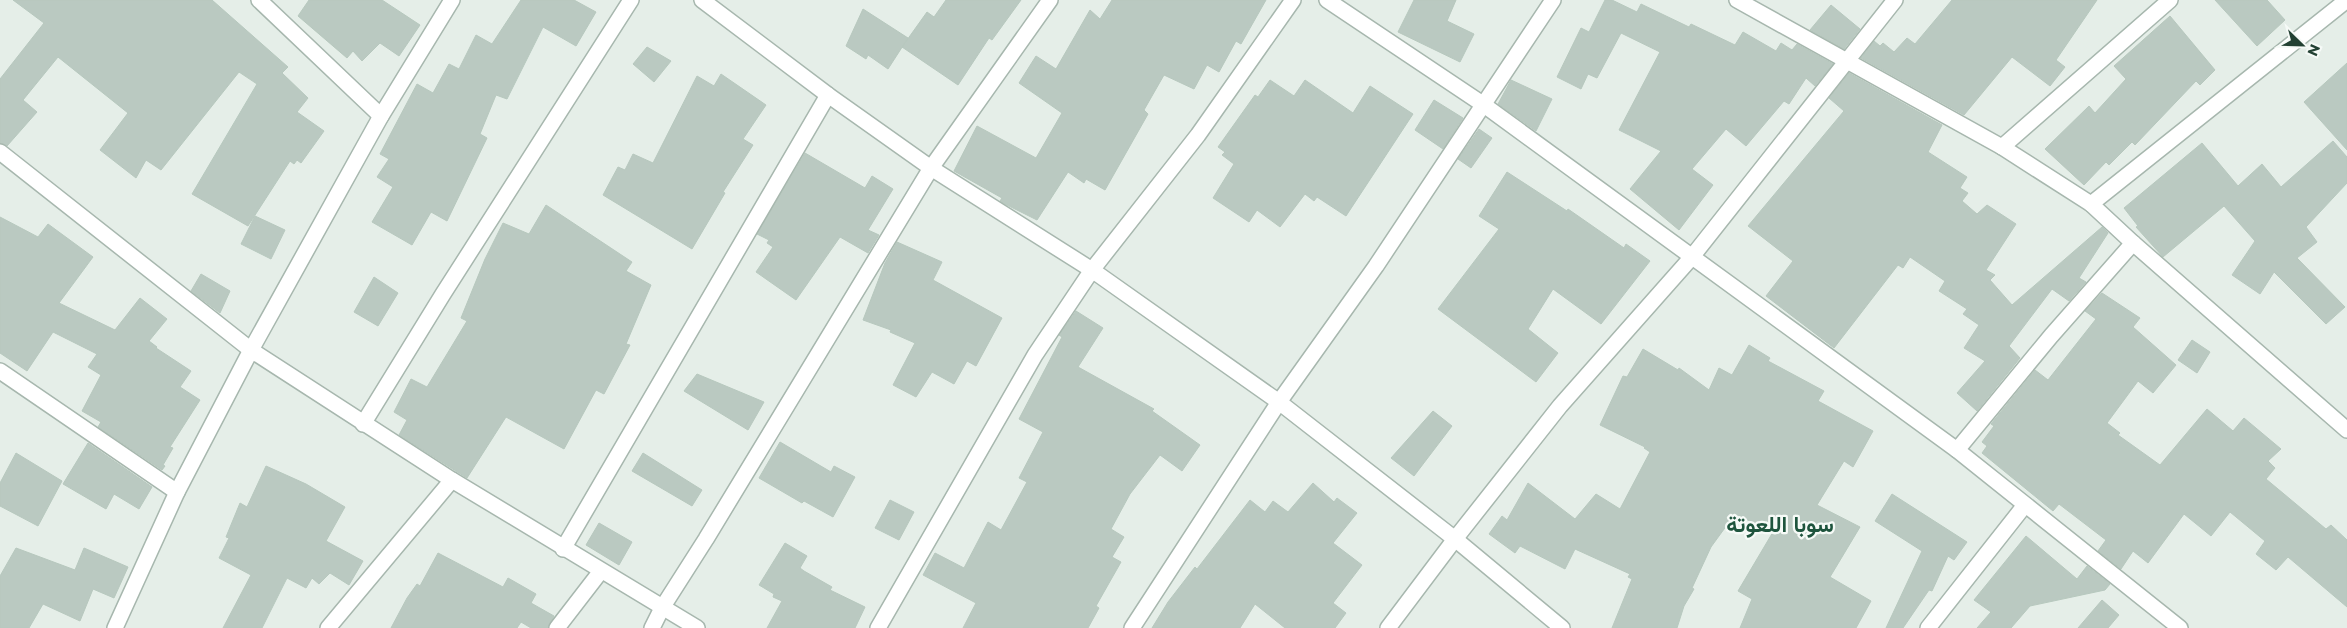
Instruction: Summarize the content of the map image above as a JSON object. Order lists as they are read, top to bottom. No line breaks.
{"districts":["سوبا اللعوتة"],"north":"bottom right"}
